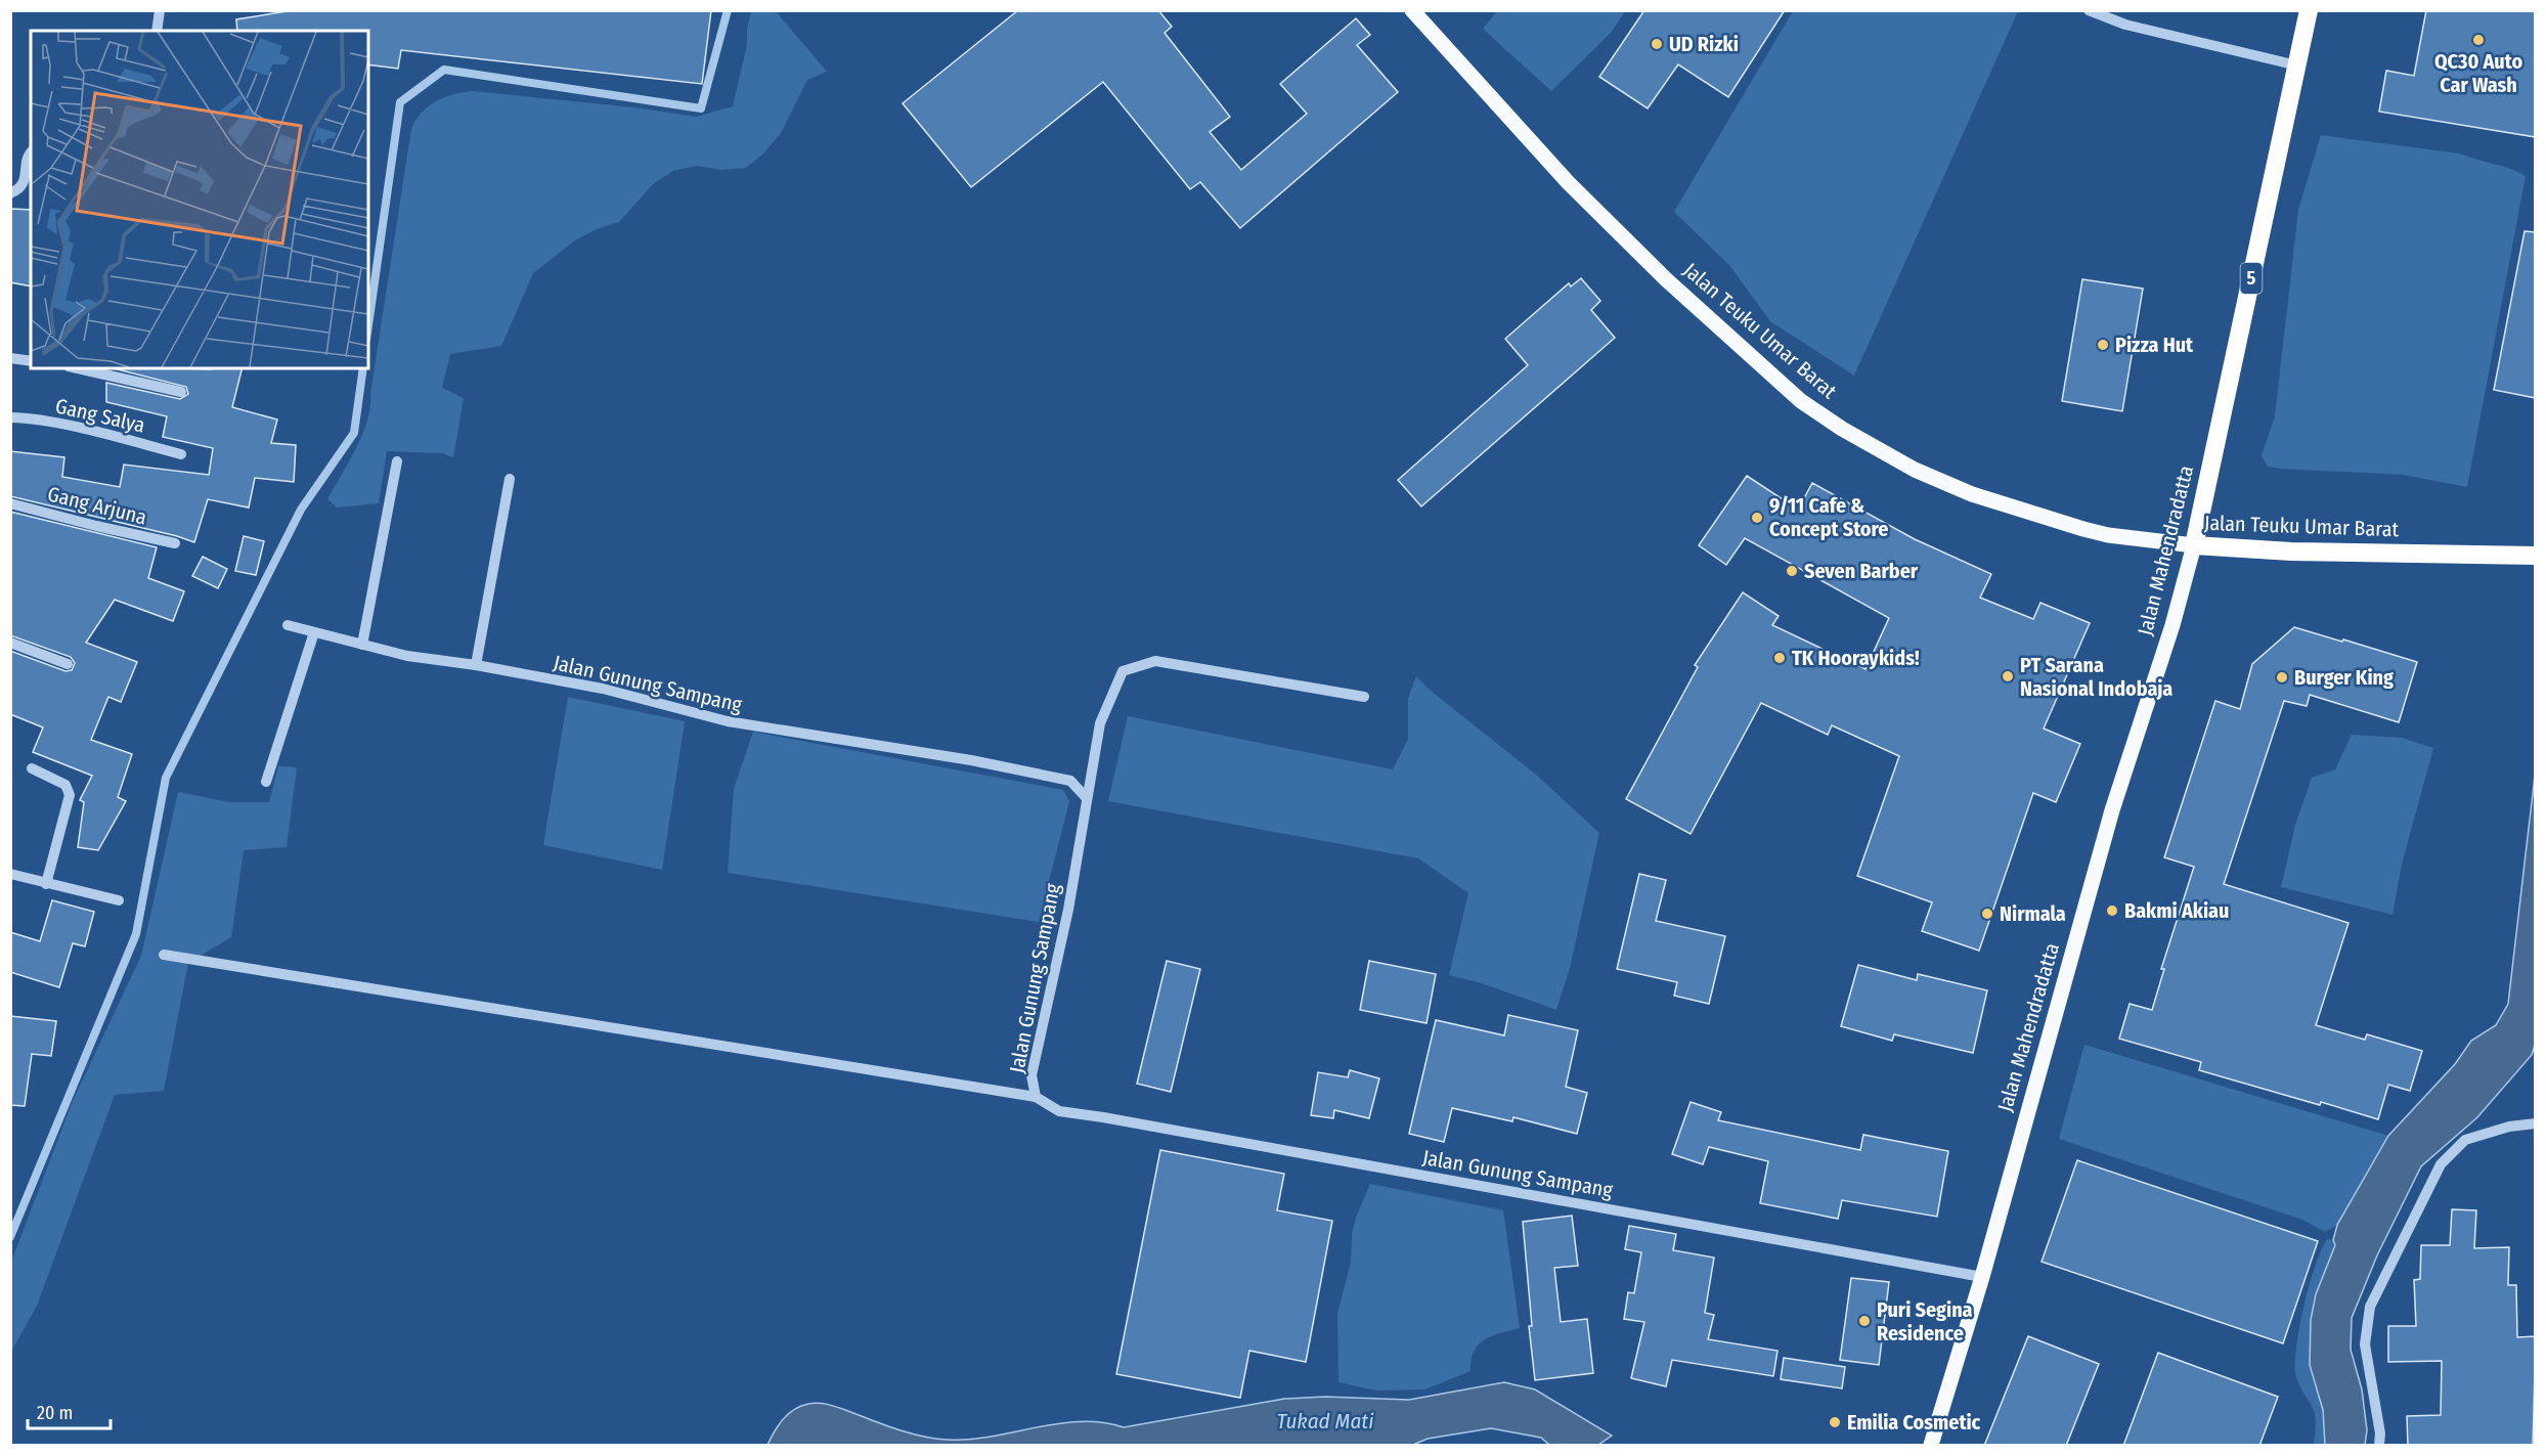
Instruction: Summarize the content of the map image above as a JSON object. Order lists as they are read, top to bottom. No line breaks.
{"streets":{"highway":["5","Jalan Teuku Umar Barat","Jalan Mahendradatta"],"street":["Gang Salya","Gang Arjuna","Jalan Gunung Sampang"]},"crossings":[["Jalan Teuku Umar Barat","Jalan Mahendradatta"],["Jalan Mahendradatta","Jalan Gunung Sampang"]],"water":["Tukad Mati"],"places":["QC30 Auto Car Wash","UD Rizki","Pizza Hut","9/11 Cafe & Concept Store","Seven Barber","TK Hooraykids!","PT Sarana Nasional Indobaja","Burger King","Bakmi Akiau","Nirmala","Puri Segina Residence","Emilia Cosmetic"],"scale_bar":"20 m"}
